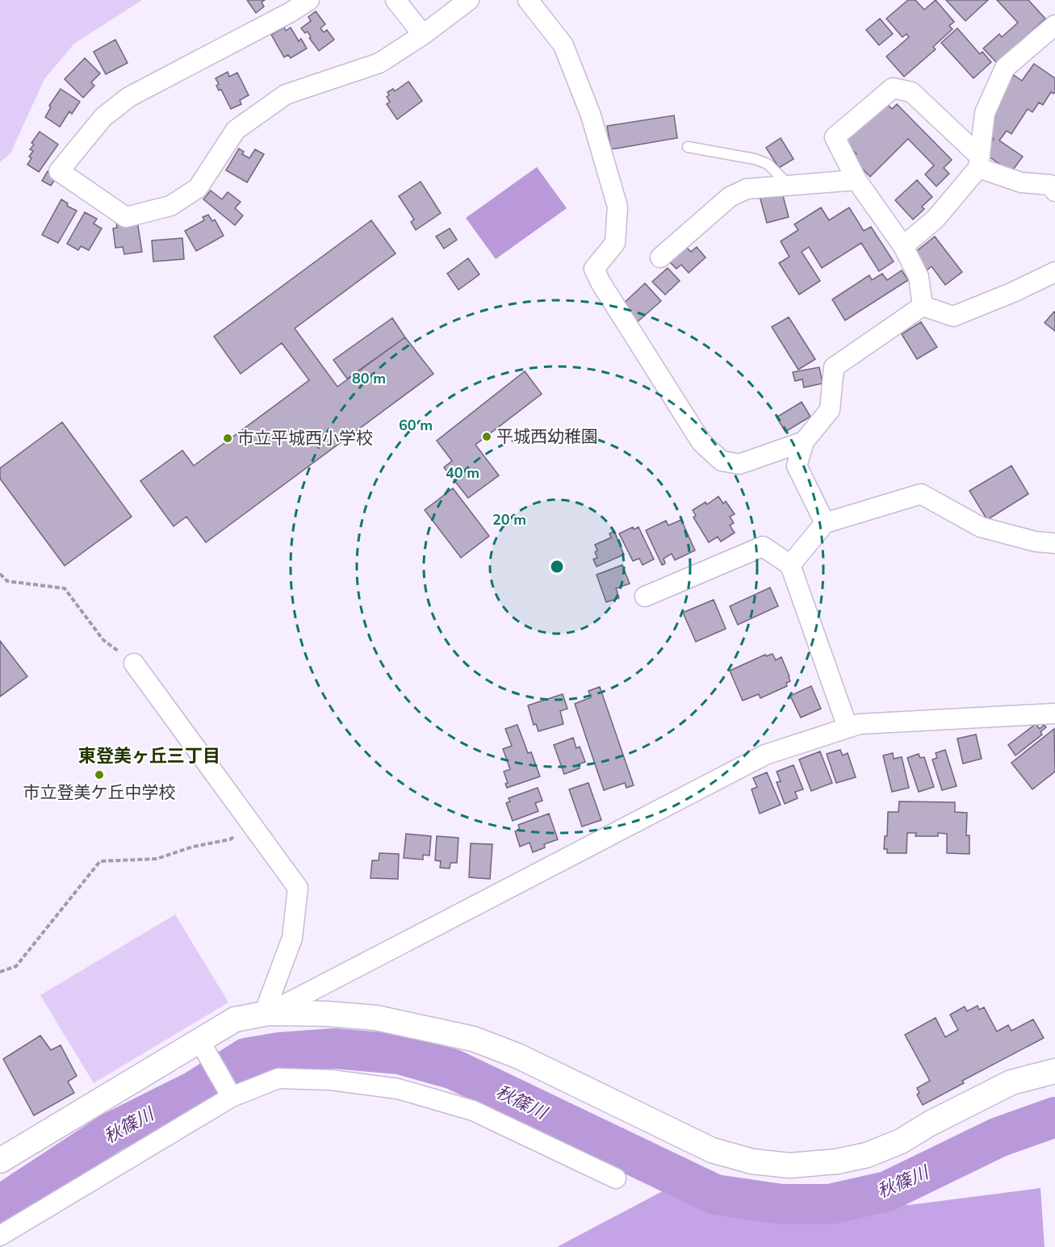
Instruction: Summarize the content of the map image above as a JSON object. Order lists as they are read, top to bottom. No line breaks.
{"districts":["東登美ヶ丘三丁目"],"water":["秋篠川"],"places":["平城西幼稚園","市立平城西小学校","市立登美ケ丘中学校"],"rings":["80 m","60 m","40 m","20 m"]}
